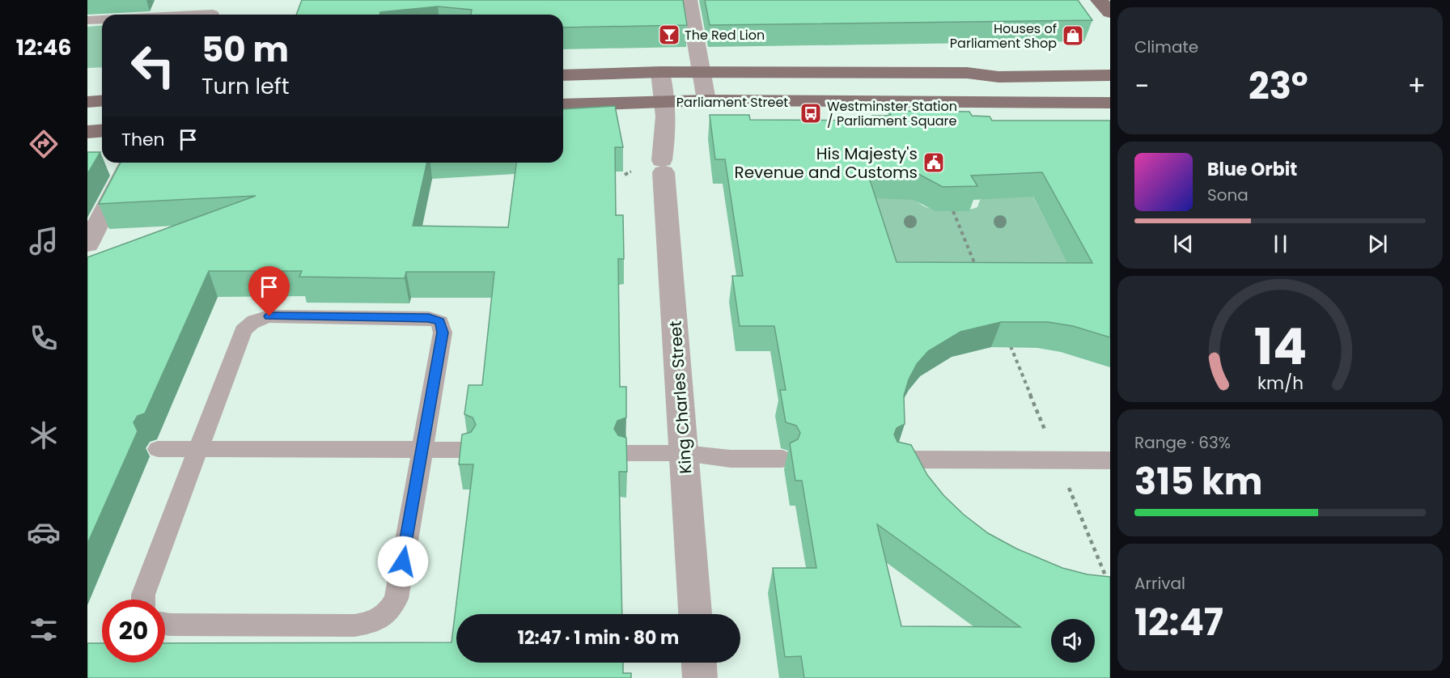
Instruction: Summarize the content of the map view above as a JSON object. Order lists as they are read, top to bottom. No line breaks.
{"streets":{"main road":["Parliament Street"],"street":["King Charles Street"]},"crossings":[["Parliament Street","King Charles Street"]],"places":{"bar":["The Red Lion"],"shop":["Houses of Parliament Shop"],"bus stop":["Westminster Station / Parliament Square"],"public building":["His Majesty's Revenue and Customs"]},"page":{"tabs":"12:46","tile":["Climate",["Range · 63%","315 km"],["Arrival","12:47"]],"turn":["50 m","Turn left"],"heat":["−","23°","+"],"then":"Then","song":["Blue Orbit","Sona"],"limit":"20","trip":"12:47 · 1 min · 80 m","gauge":["14","km/h"]}}
